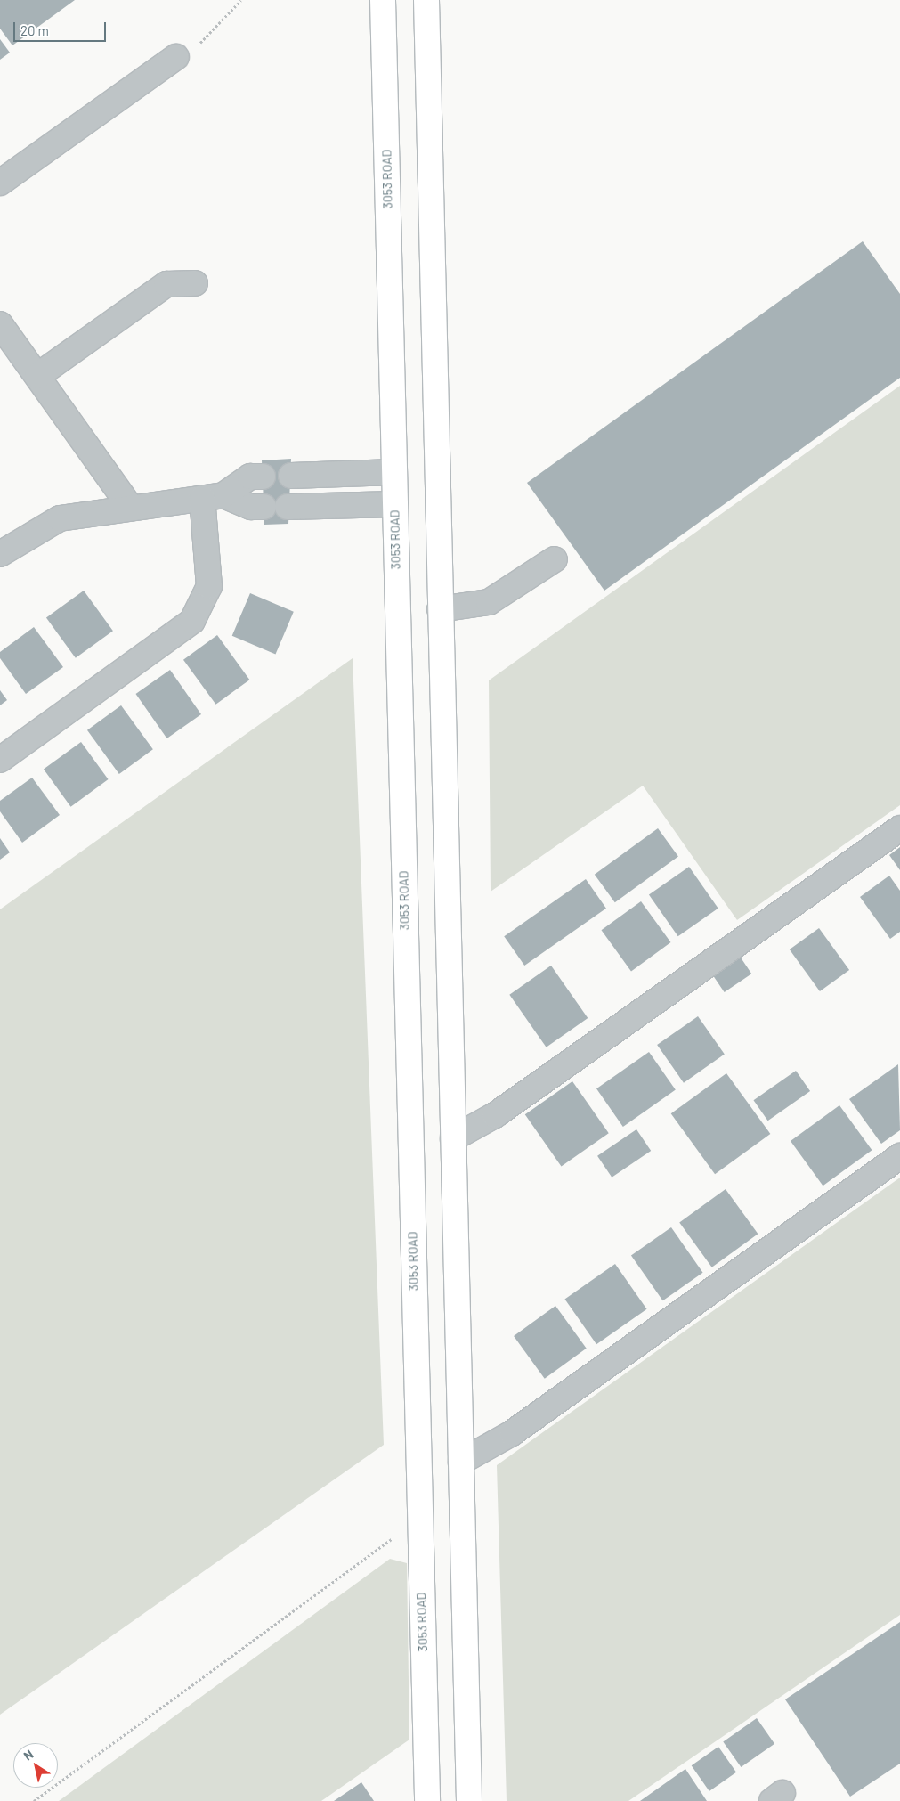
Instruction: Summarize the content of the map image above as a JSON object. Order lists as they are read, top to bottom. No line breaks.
{"streets":{"main road":["3053 ROAD"]},"scale_bar":"20 m","north":"top left"}
